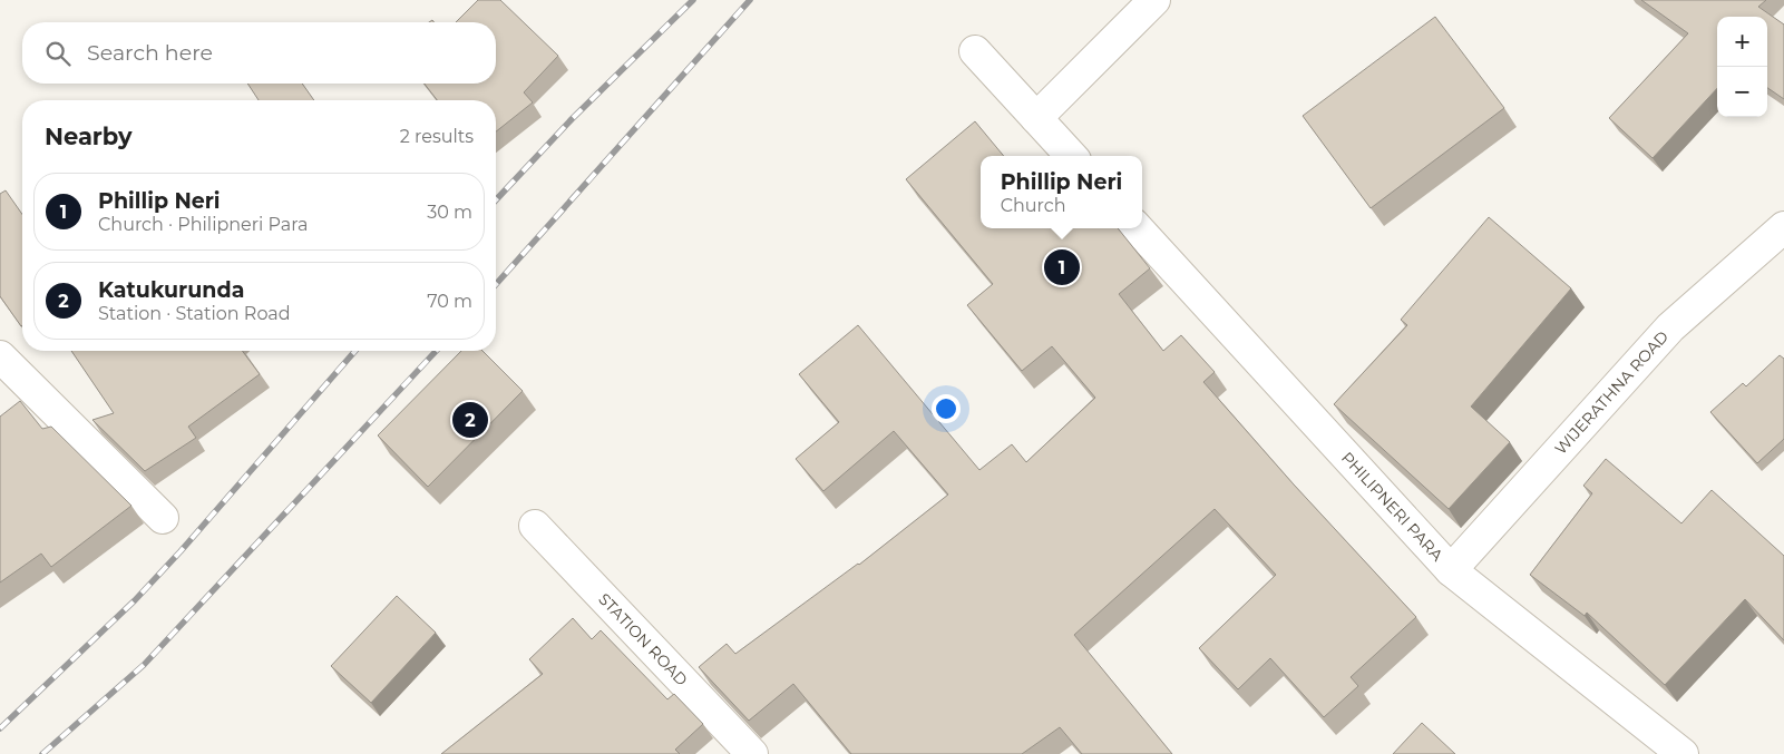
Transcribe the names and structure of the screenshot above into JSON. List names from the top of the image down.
{
  "streets": {
    "street": ["WIJERATHNA ROAD", "PHILIPNERI PARA", "STATION ROAD"]
  },
  "crossings": [
    ["WIJERATHNA ROAD", "PHILIPNERI PARA"]
  ],
  "page": {
    "map_buttons": ["+", "−"],
    "search": "Search here",
    "heading": ["Nearby", "2 results"],
    "popup": ["Phillip Neri", "Church"],
    "list": [
      {
        "mark": "1",
        "name": "Phillip Neri",
        "note": "Church · Philipneri Para",
        "value": "30 m"
      },
      {
        "mark": "2",
        "name": "Katukurunda",
        "note": "Station · Station Road",
        "value": "70 m"
      }
    ],
    "pins": ["1", "2"]
  }
}
